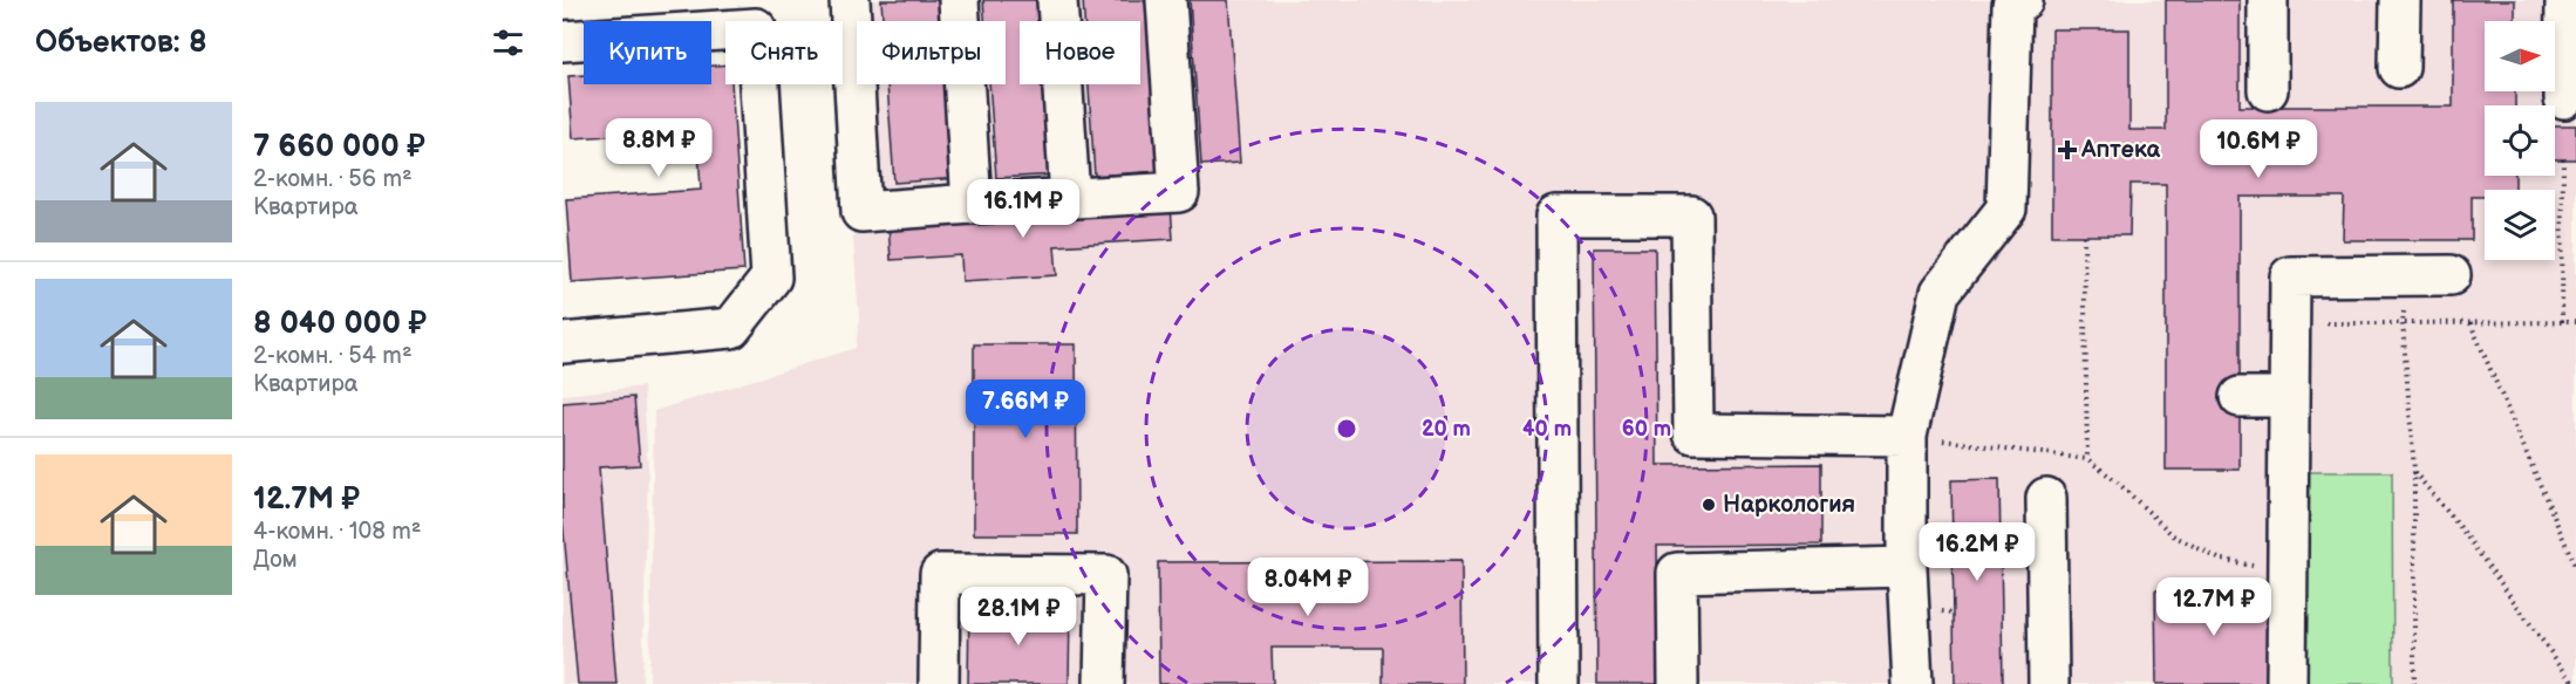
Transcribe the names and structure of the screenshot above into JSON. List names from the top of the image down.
{
  "places": {
    "health": ["Аптека"],
    "other": ["Наркология"]
  },
  "north": "right",
  "page": {
    "heading": "Объектов: 8",
    "chip": [
      "Купить",
      "Снять",
      "Фильтры",
      "Новое"
    ],
    "list": [
      {
        "name": "7 660 000 ₽",
        "note": "2-комн. · 56 m² · Квартира"
      },
      {
        "name": "8 040 000 ₽",
        "note": "2-комн. · 54 m² · Квартира"
      },
      {
        "name": "12.7M ₽",
        "note": "4-комн. · 108 m² · Дом"
      }
    ],
    "price": [
      "8.8M ₽",
      "10.6M ₽",
      "16.1M ₽",
      "7.66M ₽",
      "16.2M ₽",
      "8.04M ₽",
      "12.7M ₽",
      "28.1M ₽"
    ]
  },
  "rings": ["20 m", "40 m", "60 m"]
}
